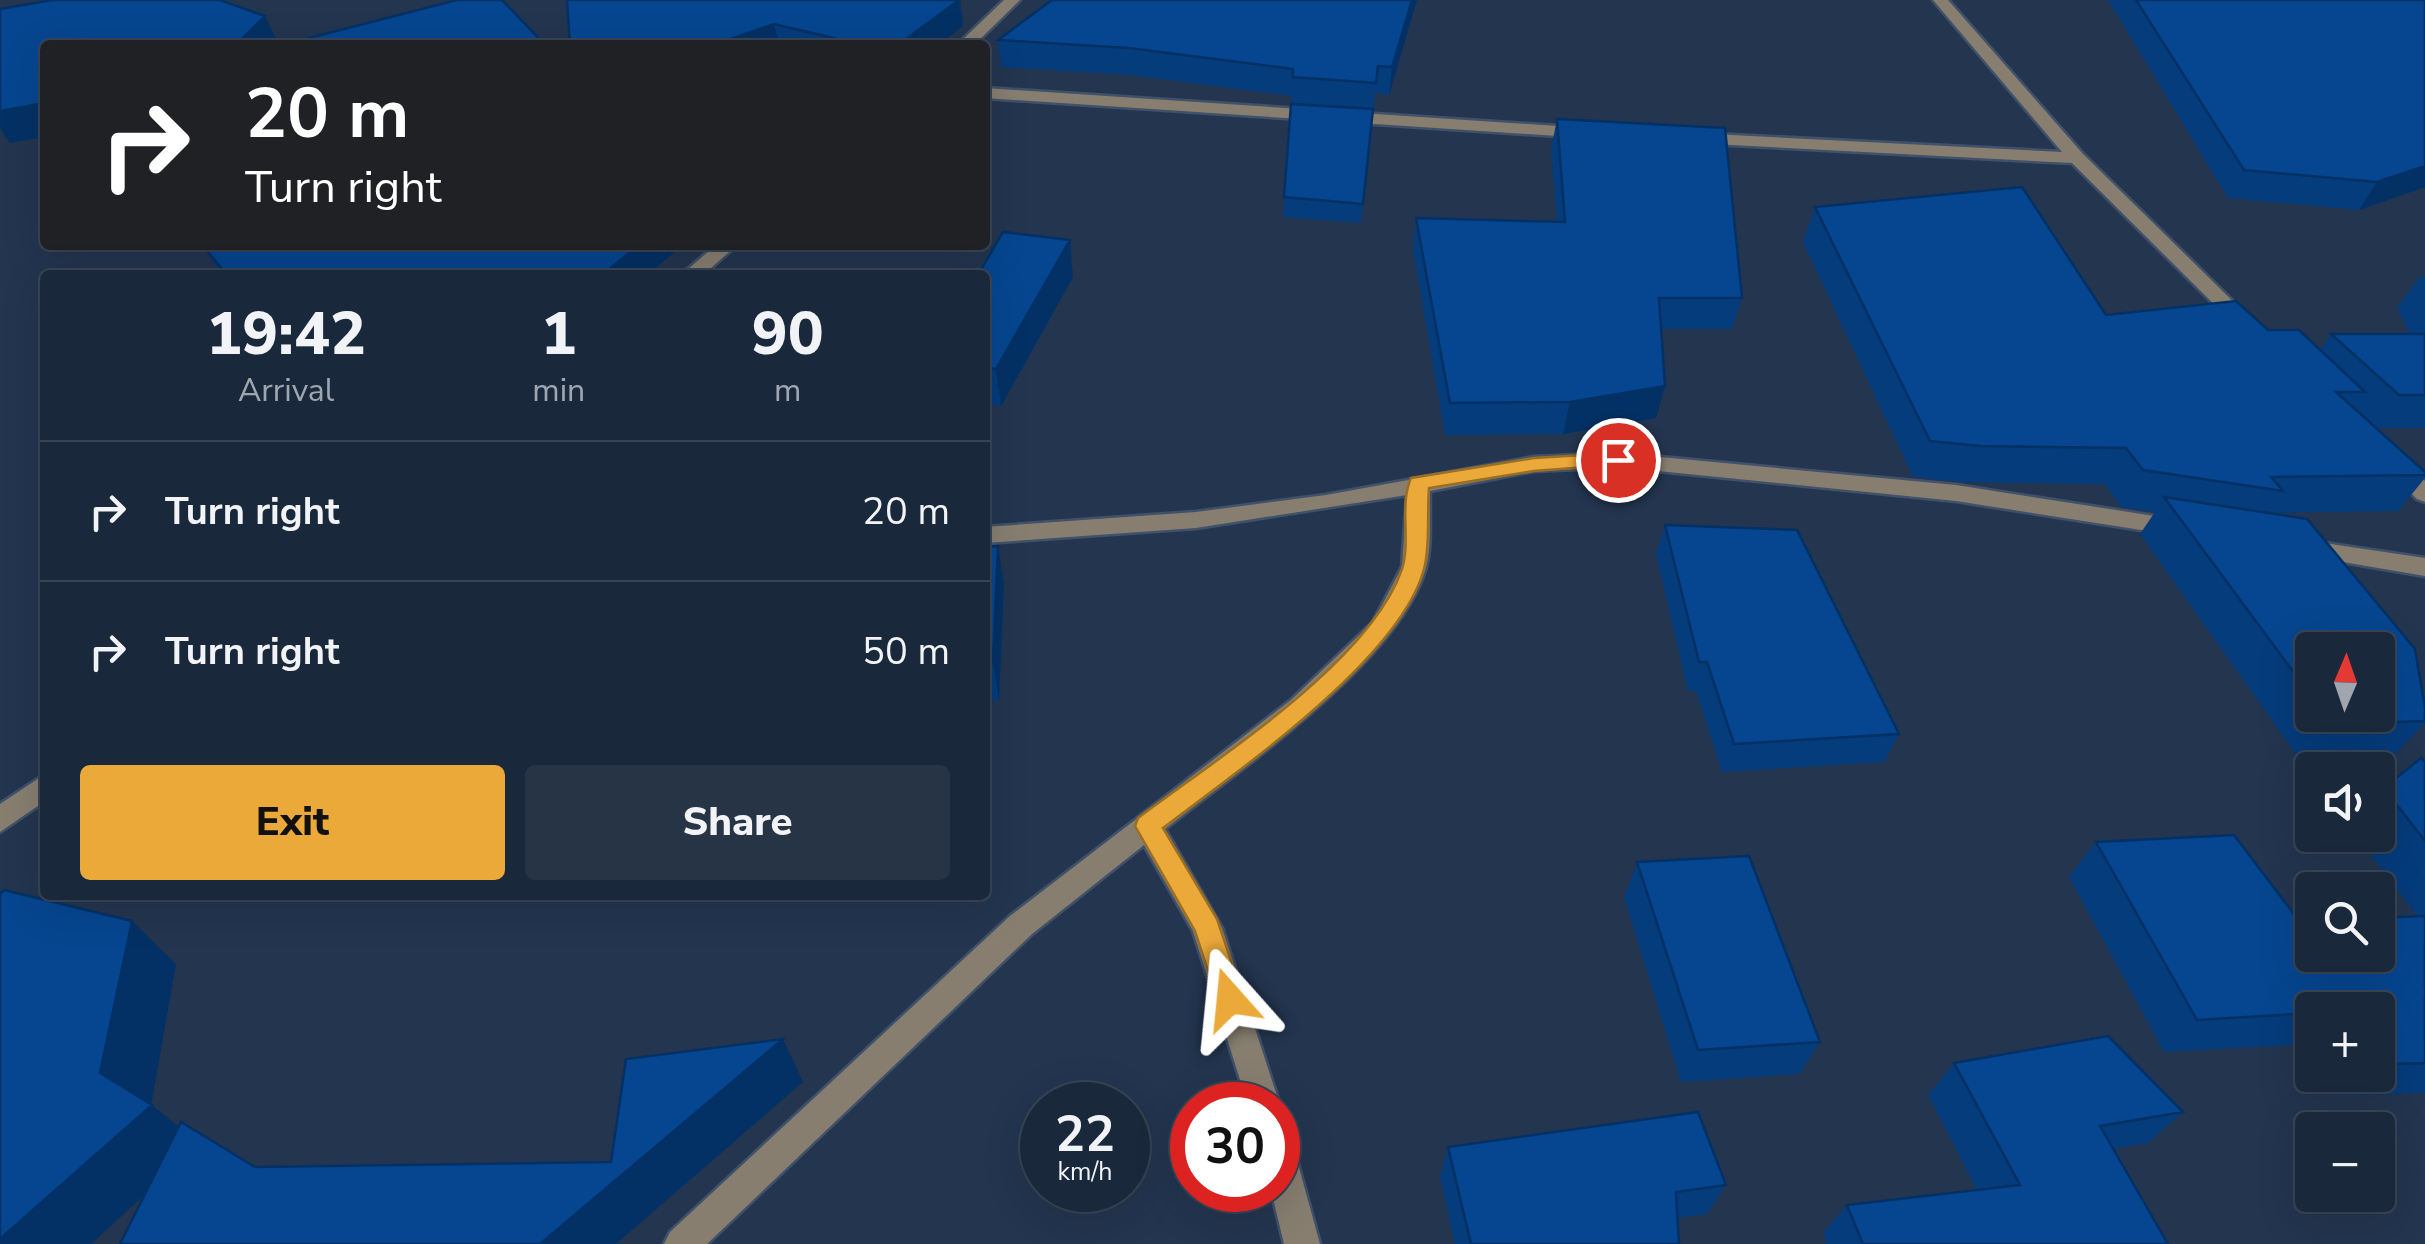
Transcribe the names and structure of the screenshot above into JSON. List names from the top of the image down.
{
  "north": "top",
  "page": {
    "turn": ["20 m", "Turn right"],
    "eta": [
      "19:42",
      "Arrival",
      "1",
      "min",
      "90",
      "m"
    ],
    "list": [
      {
        "name": "Turn right",
        "value": "20 m"
      },
      {
        "name": "Turn right",
        "value": "50 m"
      }
    ],
    "map_buttons": ["+", "−"],
    "buttons": ["Exit", "Share"],
    "speed": "22 km/h",
    "limit": "30"
  }
}
